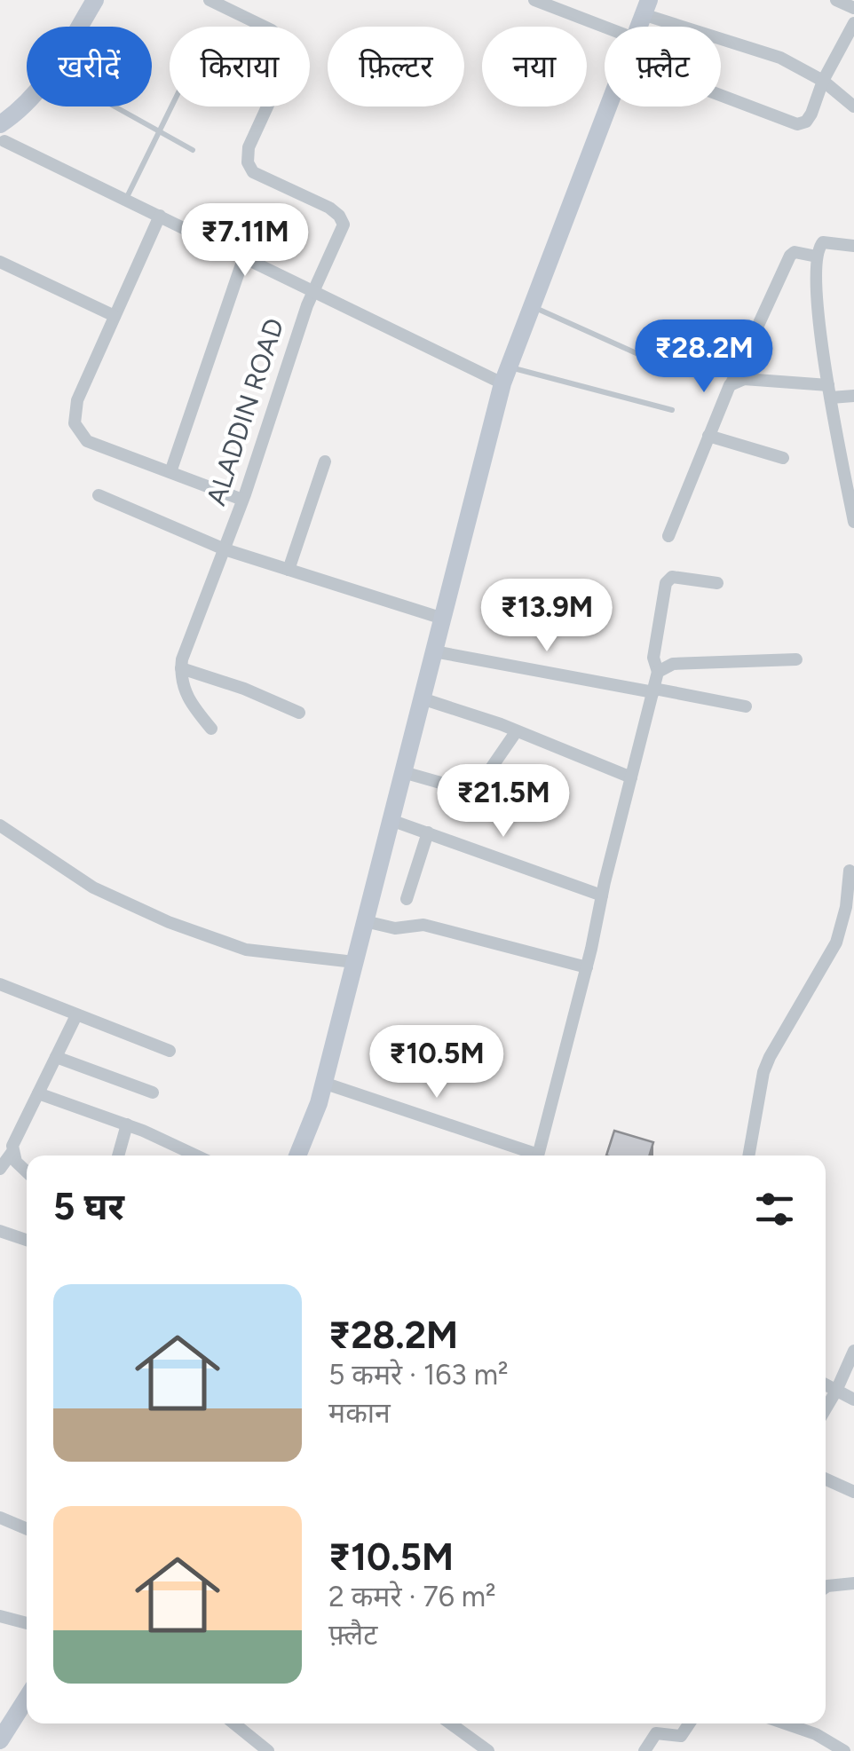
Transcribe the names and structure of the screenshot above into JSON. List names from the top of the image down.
{
  "streets": {
    "street": ["ALADDIN ROAD"]
  },
  "page": {
    "chip": [
      "खरीदें",
      "किराया",
      "फ़िल्टर",
      "नया",
      "फ़्लैट"
    ],
    "price": [
      "₹7.11M",
      "₹28.2M",
      "₹13.9M",
      "₹21.5M",
      "₹10.5M"
    ],
    "heading": "5 घर",
    "list": [
      {
        "name": "₹28.2M",
        "note": "5 कमरे · 163 m² · मकान"
      },
      {
        "name": "₹10.5M",
        "note": "2 कमरे · 76 m² · फ़्लैट"
      }
    ]
  }
}
